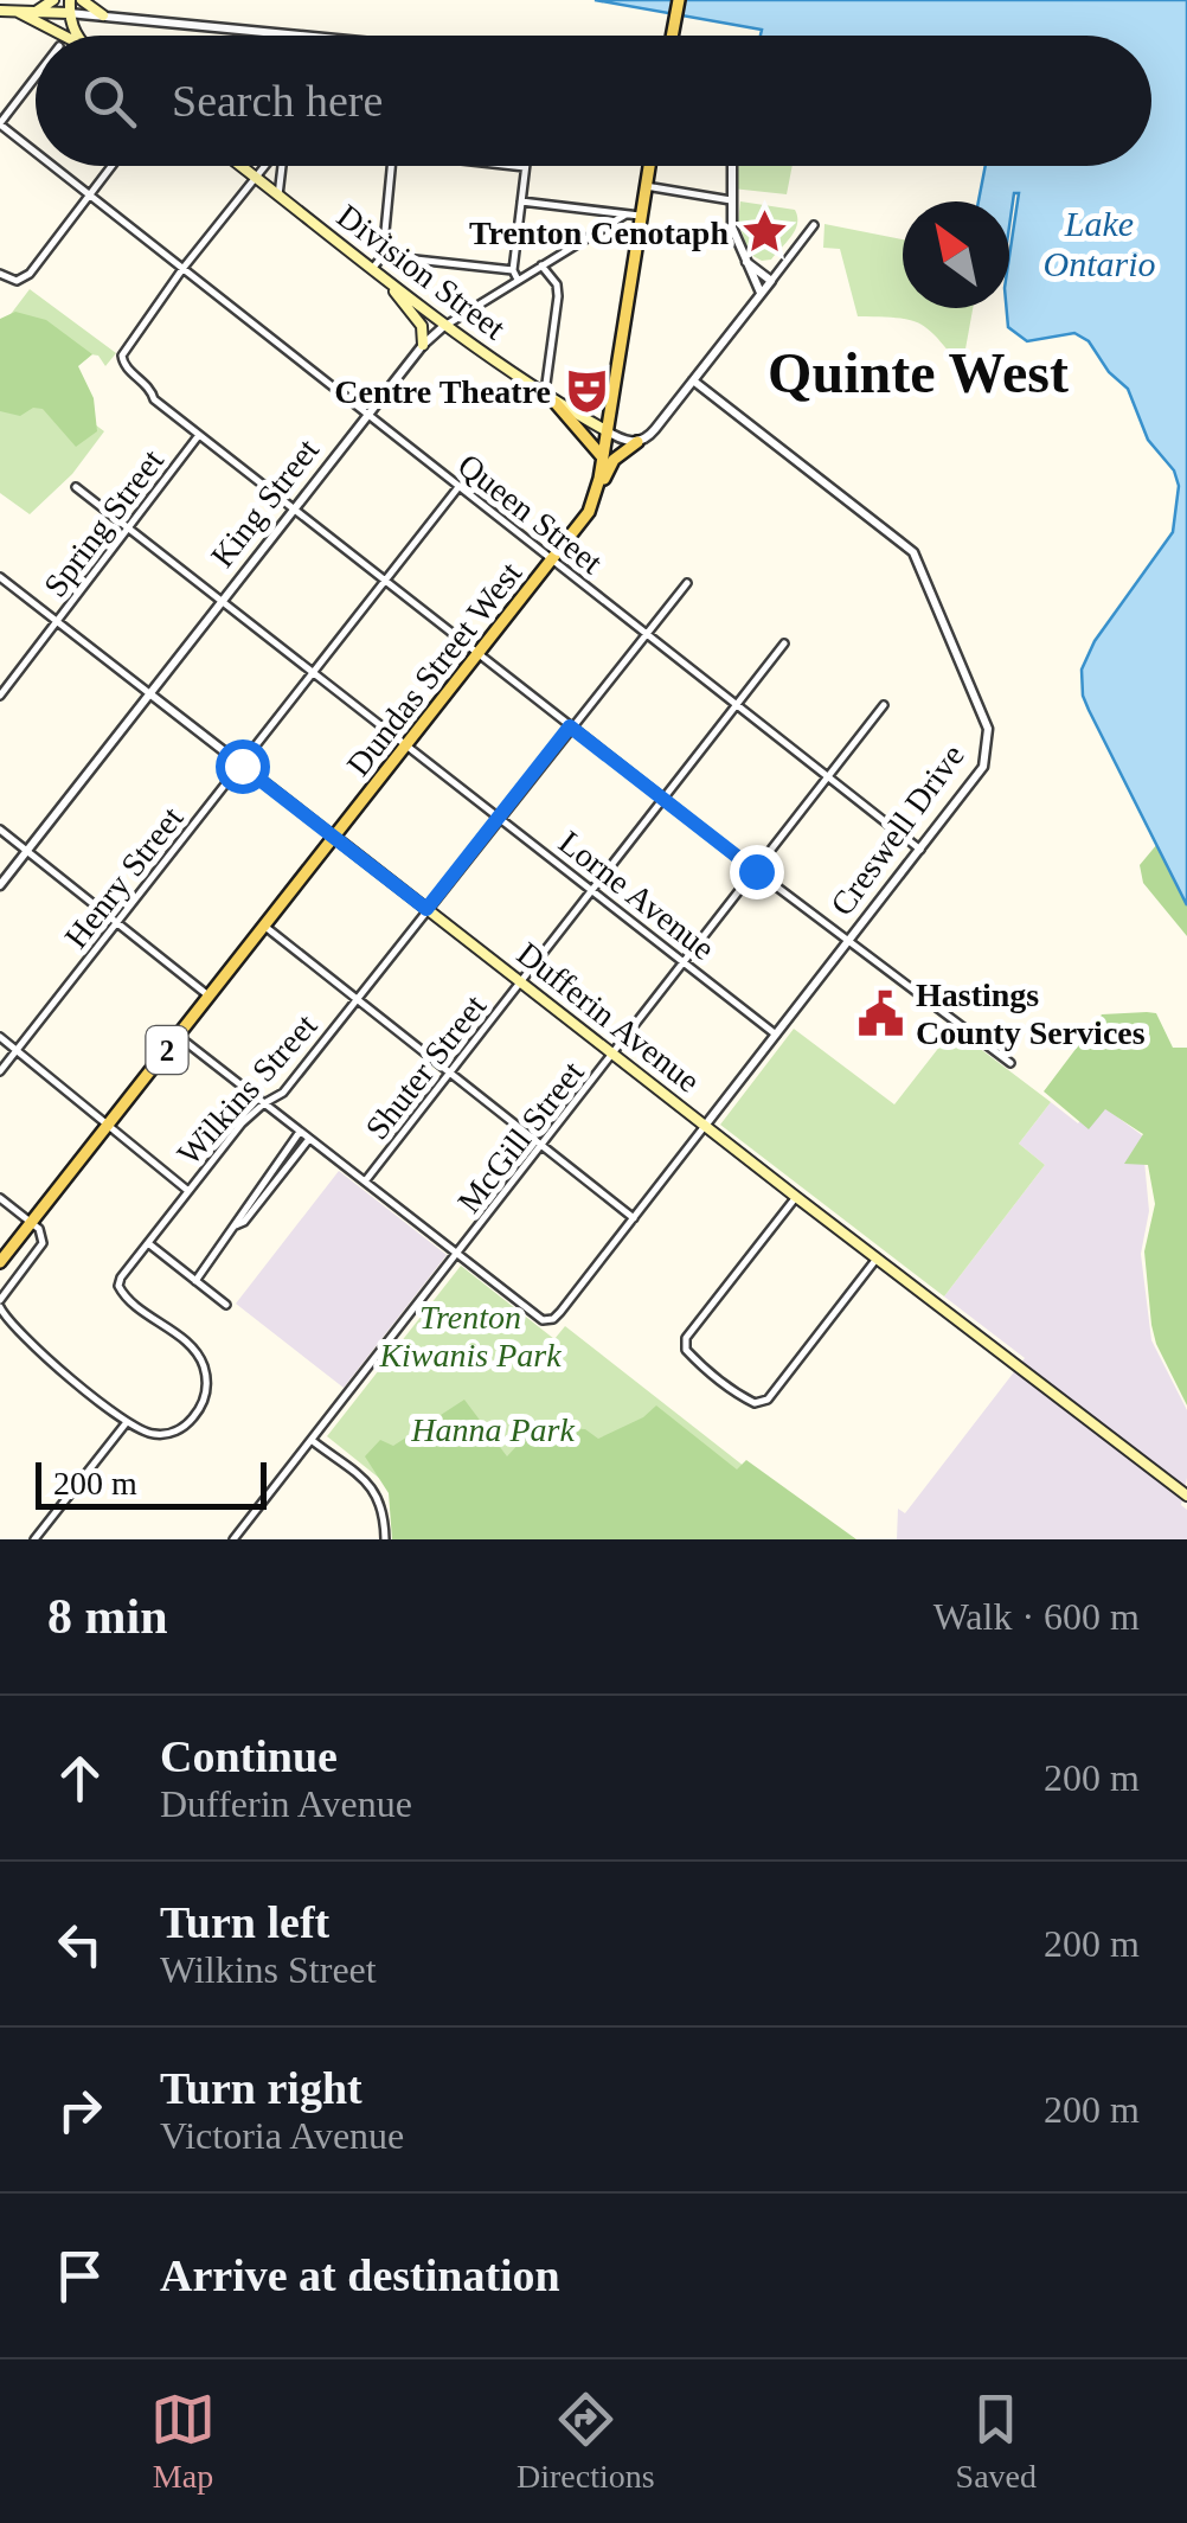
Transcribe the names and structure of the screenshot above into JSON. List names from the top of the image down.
{
  "streets": {
    "main road": [
      "Division Street",
      "Dundas Street West",
      "Dufferin Avenue",
      "2"
    ],
    "street": [
      "King Street",
      "Queen Street",
      "Spring Street",
      "Creswell Drive",
      "Henry Street",
      "Lorne Avenue",
      "Shuter Street",
      "Wilkins Street",
      "McGill Street"
    ]
  },
  "crossings": [
    ["Division Street", "King Street"],
    ["Division Street", "Dundas Street West"],
    ["King Street", "Queen Street"],
    ["King Street", "Lorne Avenue"],
    ["King Street", "Dufferin Avenue"],
    ["Queen Street", "Dundas Street West"],
    ["Queen Street", "Creswell Drive"],
    ["Queen Street", "Henry Street"],
    ["Queen Street", "Shuter Street"],
    ["Queen Street", "Wilkins Street"],
    ["Queen Street", "McGill Street"],
    ["Spring Street", "Lorne Avenue"],
    ["Spring Street", "Dufferin Avenue"],
    ["Dundas Street West", "Lorne Avenue"],
    ["Dundas Street West", "Dufferin Avenue"],
    ["Creswell Drive", "Lorne Avenue"],
    ["Creswell Drive", "Dufferin Avenue"],
    ["Creswell Drive", "McGill Street"],
    ["Henry Street", "Lorne Avenue"],
    ["Henry Street", "Dufferin Avenue"],
    ["Lorne Avenue", "Shuter Street"],
    ["Lorne Avenue", "Wilkins Street"],
    ["Lorne Avenue", "McGill Street"],
    ["Dufferin Avenue", "Shuter Street"],
    ["Dufferin Avenue", "Wilkins Street"],
    ["Dufferin Avenue", "McGill Street"]
  ],
  "districts": ["Quinte West"],
  "water": ["Lake Ontario"],
  "parks": ["Trenton Kiwanis Park", "Hanna Park"],
  "places": {
    "place": ["Trenton Cenotaph"],
    "theatre": ["Centre Theatre"],
    "public building": ["Hastings County Services"]
  },
  "scale_bar": "200 m",
  "north": "top left",
  "page": {
    "search": "Search here",
    "scale": "200 m",
    "heading": ["8 min", "Walk · 600 m"],
    "list": [
      ["Continue", "Dufferin Avenue", "200 m"],
      ["Turn left", "Wilkins Street", "200 m"],
      ["Turn right", "Victoria Avenue", "200 m"],
      "Arrive at destination"
    ],
    "nav": ["Map", "Directions", "Saved"]
  }
}
